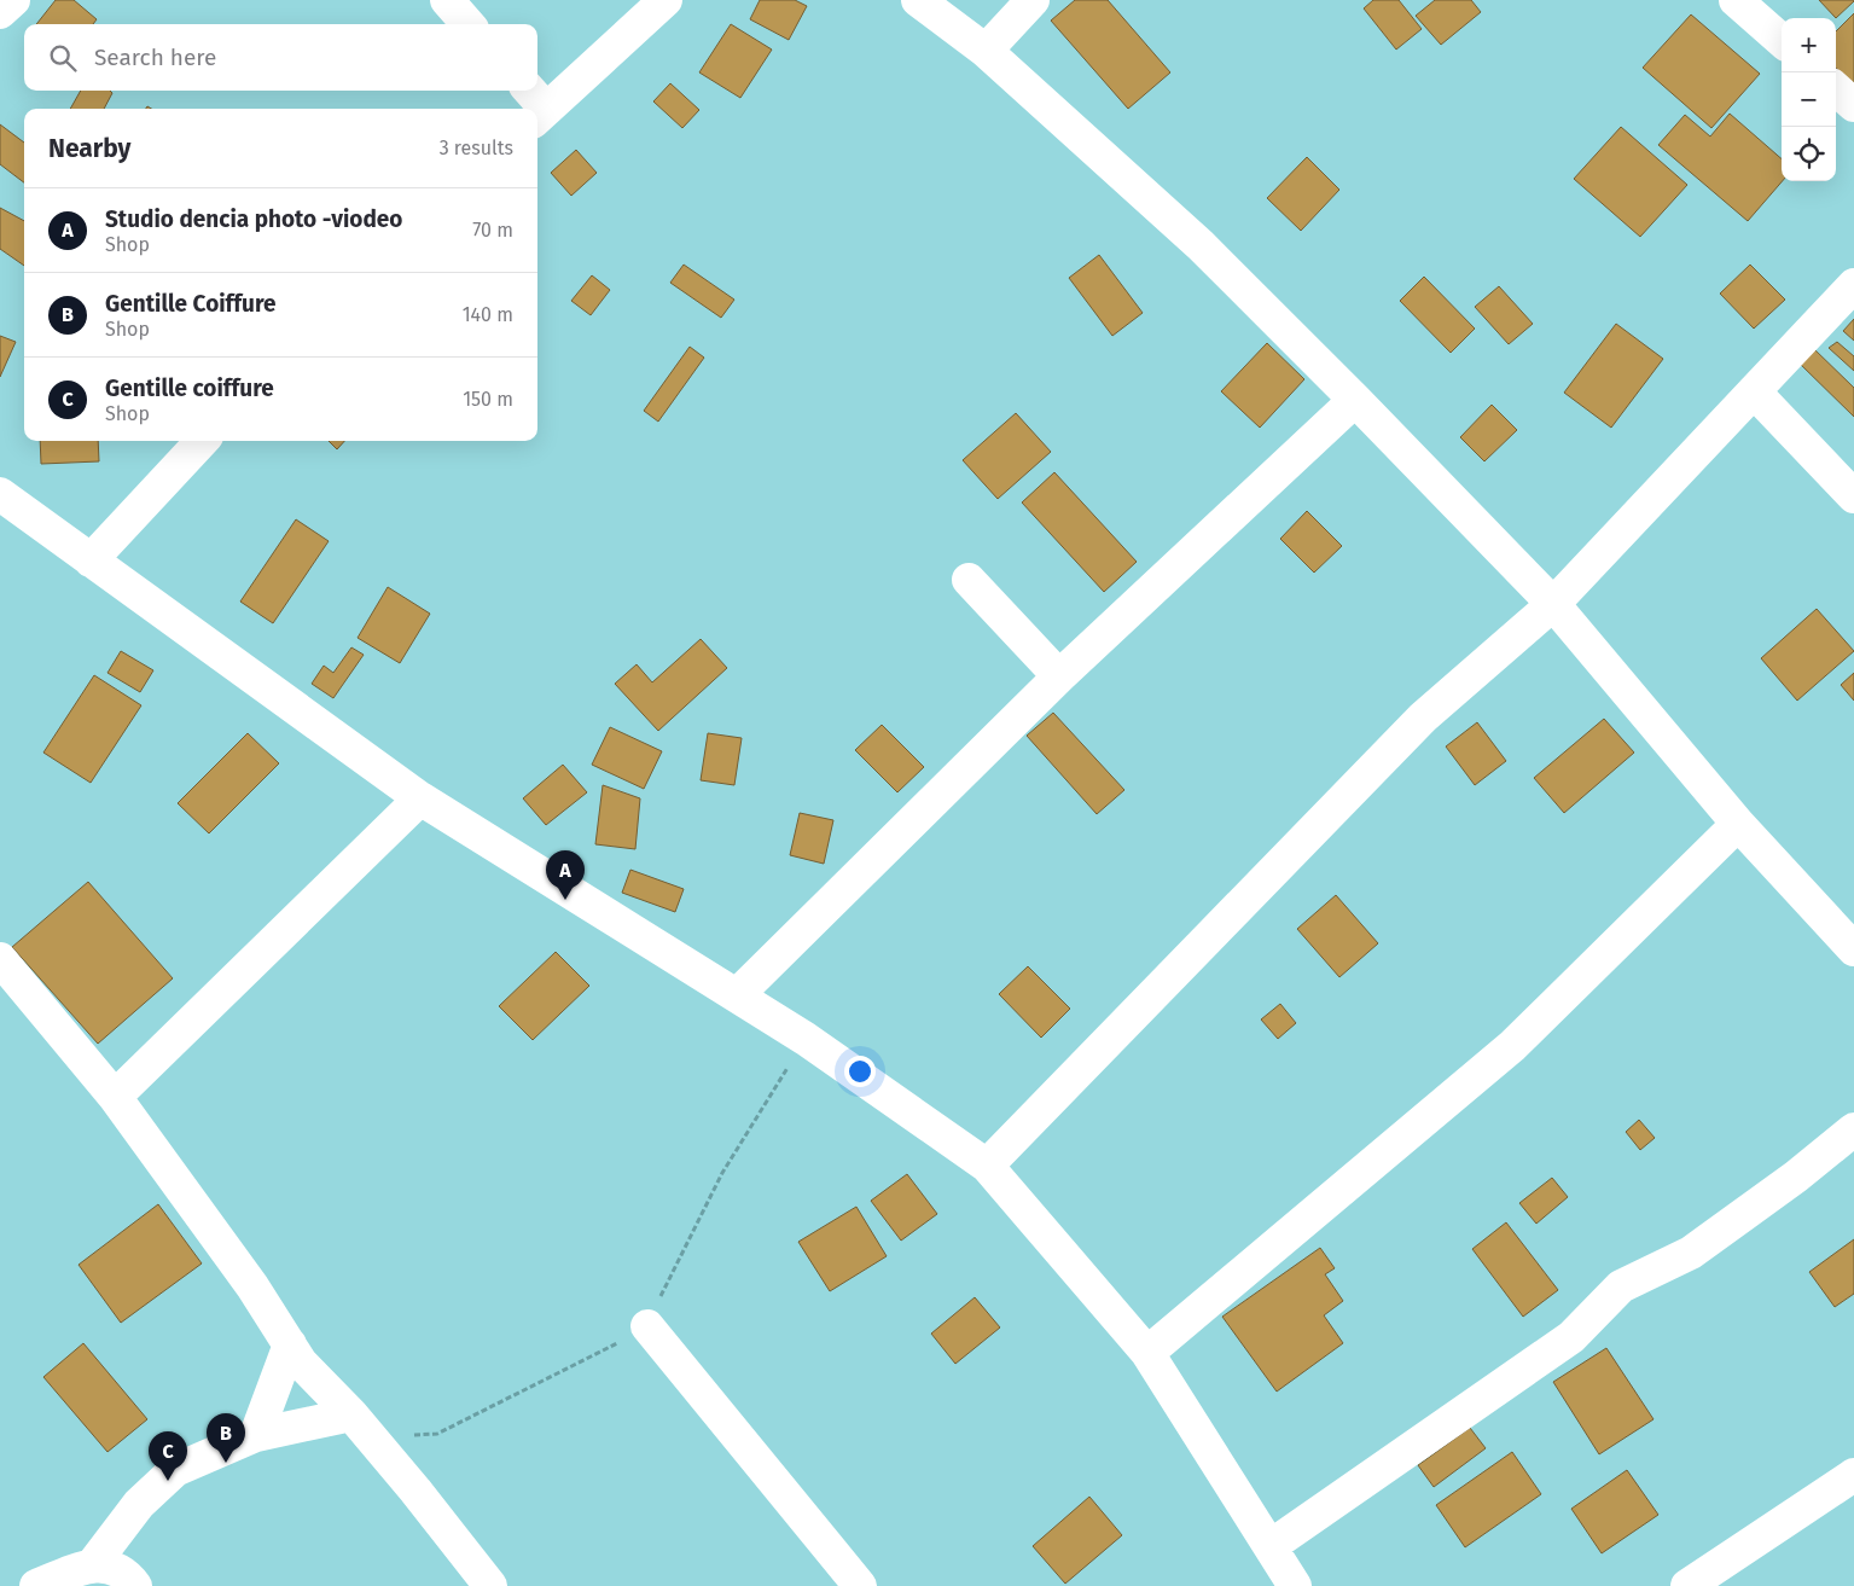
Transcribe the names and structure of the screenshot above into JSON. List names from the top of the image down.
{
  "page": {
    "map_buttons": ["+", "−"],
    "search": "Search here",
    "heading": ["Nearby", "3 results"],
    "list": [
      {
        "mark": "A",
        "name": "Studio dencia photo -viodeo",
        "note": "Shop",
        "value": "70 m"
      },
      {
        "mark": "B",
        "name": "Gentille Coiffure",
        "note": "Shop",
        "value": "140 m"
      },
      {
        "mark": "C",
        "name": "Gentille coiffure",
        "note": "Shop",
        "value": "150 m"
      }
    ],
    "pins": ["A", "B", "C"]
  }
}
